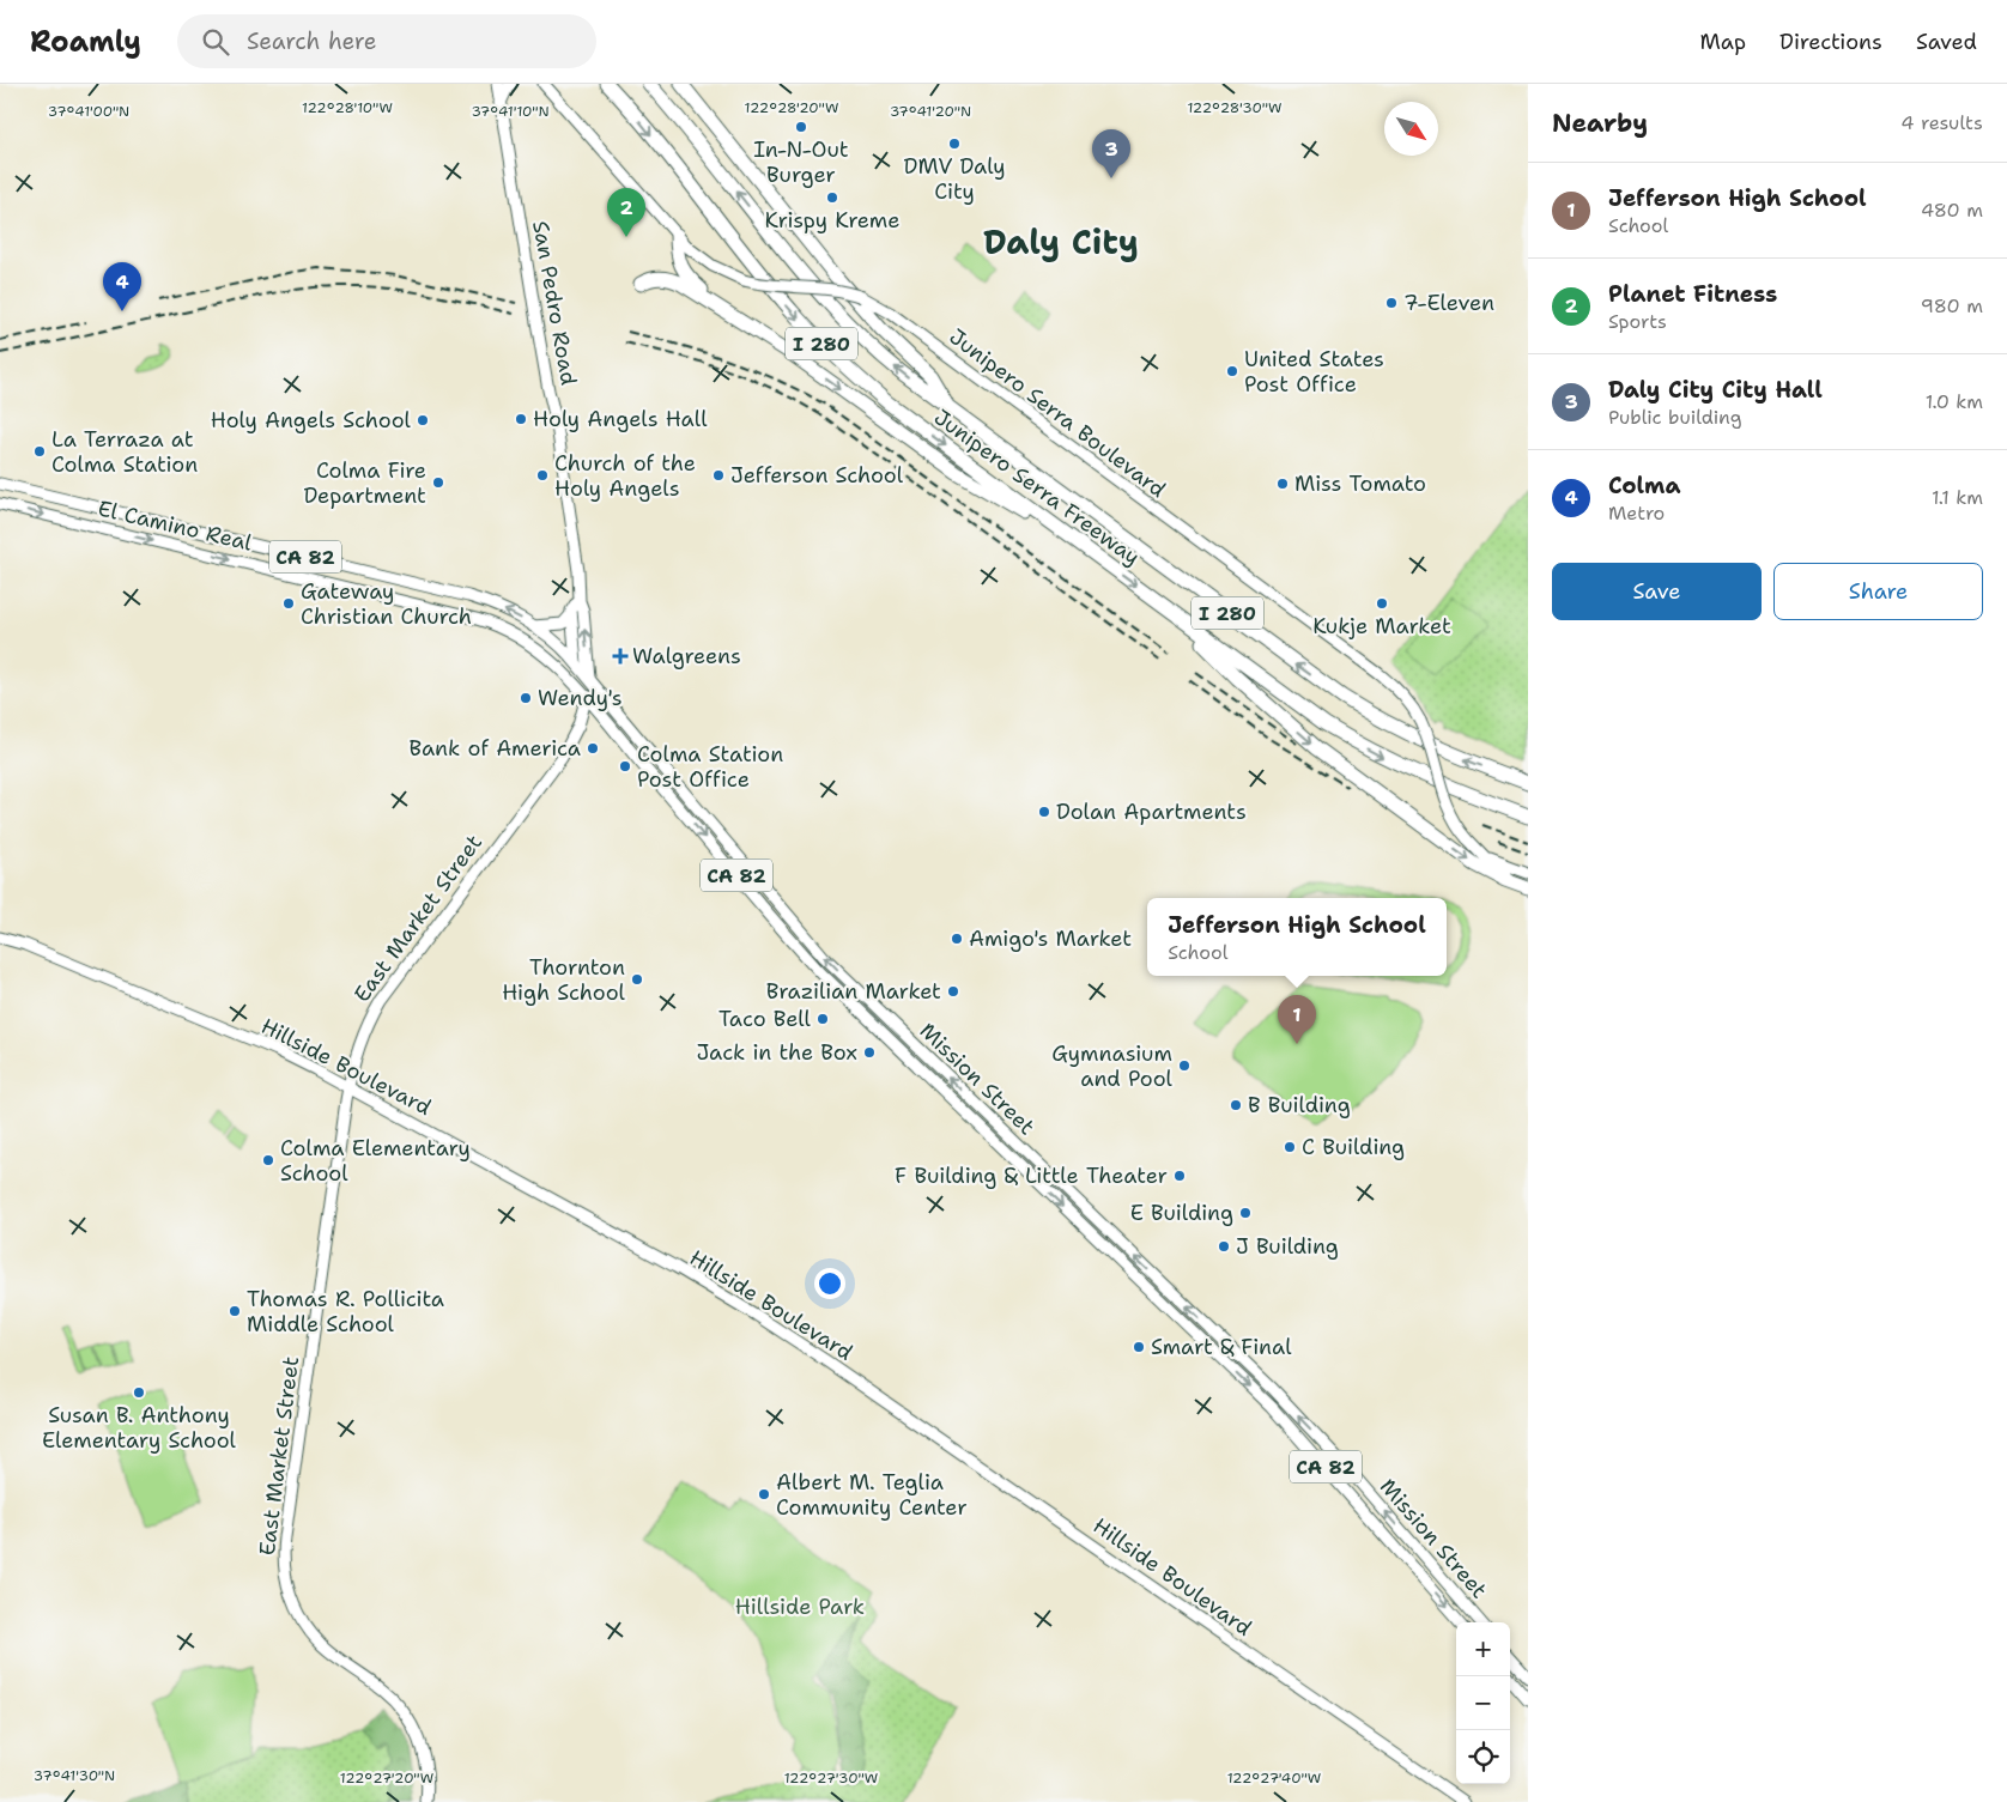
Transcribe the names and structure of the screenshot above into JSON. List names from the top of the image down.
{
  "streets": {
    "highway": ["I 280", "Junipero Serra Freeway"],
    "main road": [
      "San Pedro Road",
      "Junipero Serra Boulevard",
      "El Camino Real",
      "CA 82",
      "East Market Street",
      "Hillside Boulevard",
      "Mission Street"
    ]
  },
  "crossings": [
    ["San Pedro Road", "El Camino Real"],
    ["San Pedro Road", "East Market Street"],
    ["San Pedro Road", "Mission Street"],
    ["El Camino Real", "East Market Street"],
    ["El Camino Real", "Mission Street"],
    ["East Market Street", "Hillside Boulevard"],
    ["East Market Street", "Mission Street"]
  ],
  "districts": ["Daly City"],
  "parks": ["Hillside Park"],
  "places": {
    "other": [
      "In-N-Out Burger",
      "DMV Daly City",
      "Krispy Kreme",
      "7-Eleven",
      "United States Post Office",
      "Holy Angels Hall",
      "Holy Angels School",
      "La Terraza at Colma Station",
      "Church of the Holy Angels",
      "Jefferson School",
      "Colma Fire Department",
      "Miss Tomato",
      "Gateway Christian Church",
      "Kukje Market",
      "Wendy's",
      "Bank of America",
      "Colma Station Post Office",
      "Dolan Apartments",
      "Amigo's Market",
      "Thornton High School",
      "Brazilian Market",
      "Taco Bell",
      "Jack in the Box",
      "Gymnasium and Pool",
      "B Building",
      "C Building",
      "Colma Elementary School",
      "F Building & Little Theater",
      "E Building",
      "J Building",
      "Thomas R. Pollicita Middle School",
      "Smart & Final",
      "Susan B. Anthony Elementary School",
      "Albert M. Teglia Community Center"
    ],
    "health": ["Walgreens"]
  },
  "north": "bottom right",
  "page": {
    "header": "Roamly",
    "search": "Search here",
    "nav": ["Map", "Directions", "Saved"],
    "heading": ["Nearby", "4 results"],
    "pins": [
      "3",
      "2",
      "4",
      "1"
    ],
    "list": [
      {
        "mark": "1",
        "name": "Jefferson High School",
        "note": "School",
        "value": "480 m"
      },
      {
        "mark": "2",
        "name": "Planet Fitness",
        "note": "Sports",
        "value": "980 m"
      },
      {
        "mark": "3",
        "name": "Daly City City Hall",
        "note": "Public building",
        "value": "1.0 km"
      },
      {
        "mark": "4",
        "name": "Colma",
        "note": "Metro",
        "value": "1.1 km"
      }
    ],
    "buttons": ["Save", "Share"],
    "popup": ["Jefferson High School", "School"],
    "map_buttons": ["+", "−"]
  },
  "coordinates": [
    "122°28'20\"W",
    "122°28'10\"W",
    "122°28'30\"W",
    "37°41'00\"N",
    "37°41'10\"N",
    "37°41'20\"N",
    "37°41'30\"N",
    "122°27'20\"W",
    "122°27'30\"W",
    "122°27'40\"W"
  ]
}
